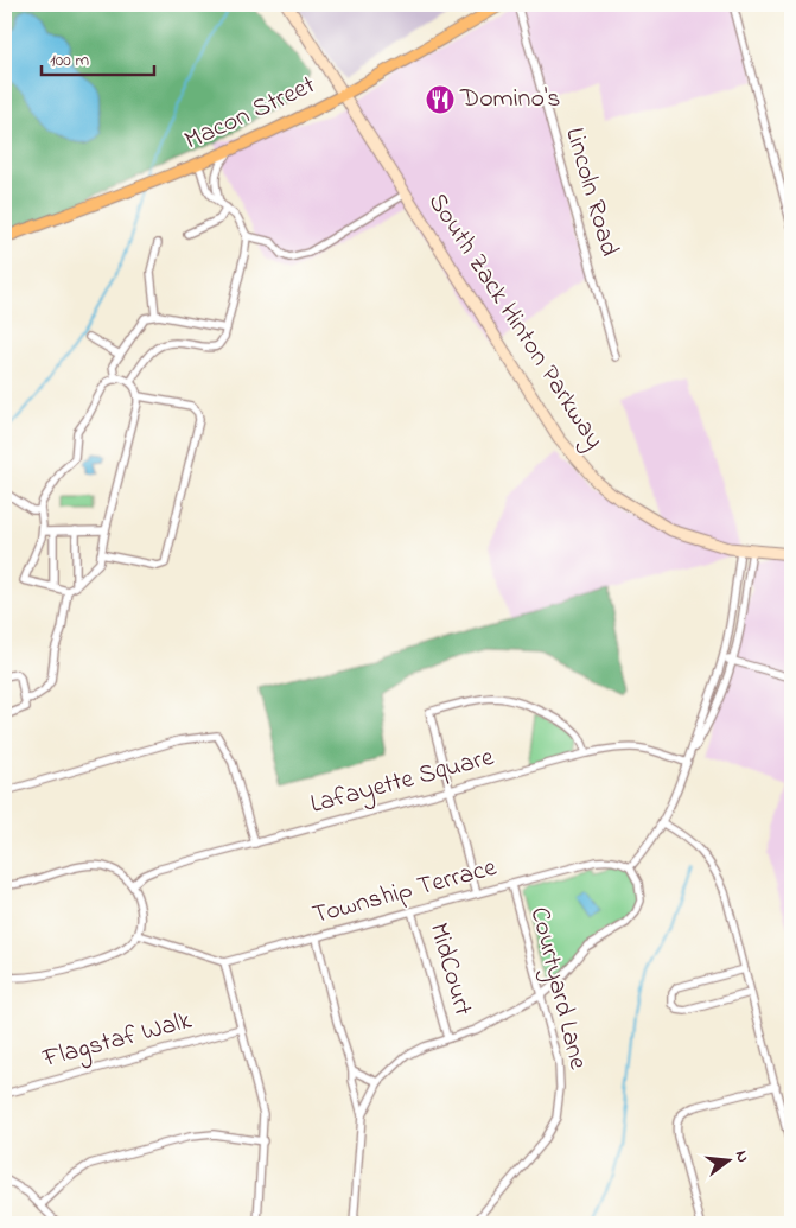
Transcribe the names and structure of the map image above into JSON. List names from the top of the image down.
{
  "streets": {
    "main road": ["Macon Street", "South Zack Hinton Parkway"],
    "street": [
      "Lincoln Road",
      "Lafayette Square",
      "Township Terrace",
      "MidCourt",
      "Courtyard Lane",
      "Flagstaf Walk"
    ]
  },
  "crossings": [
    ["Macon Street", "South Zack Hinton Parkway"],
    ["Township Terrace", "MidCourt"],
    ["Township Terrace", "Courtyard Lane"]
  ],
  "places": {
    "restaurant": ["Domino's"]
  },
  "scale_bar": "100 m",
  "north": "right"
}
